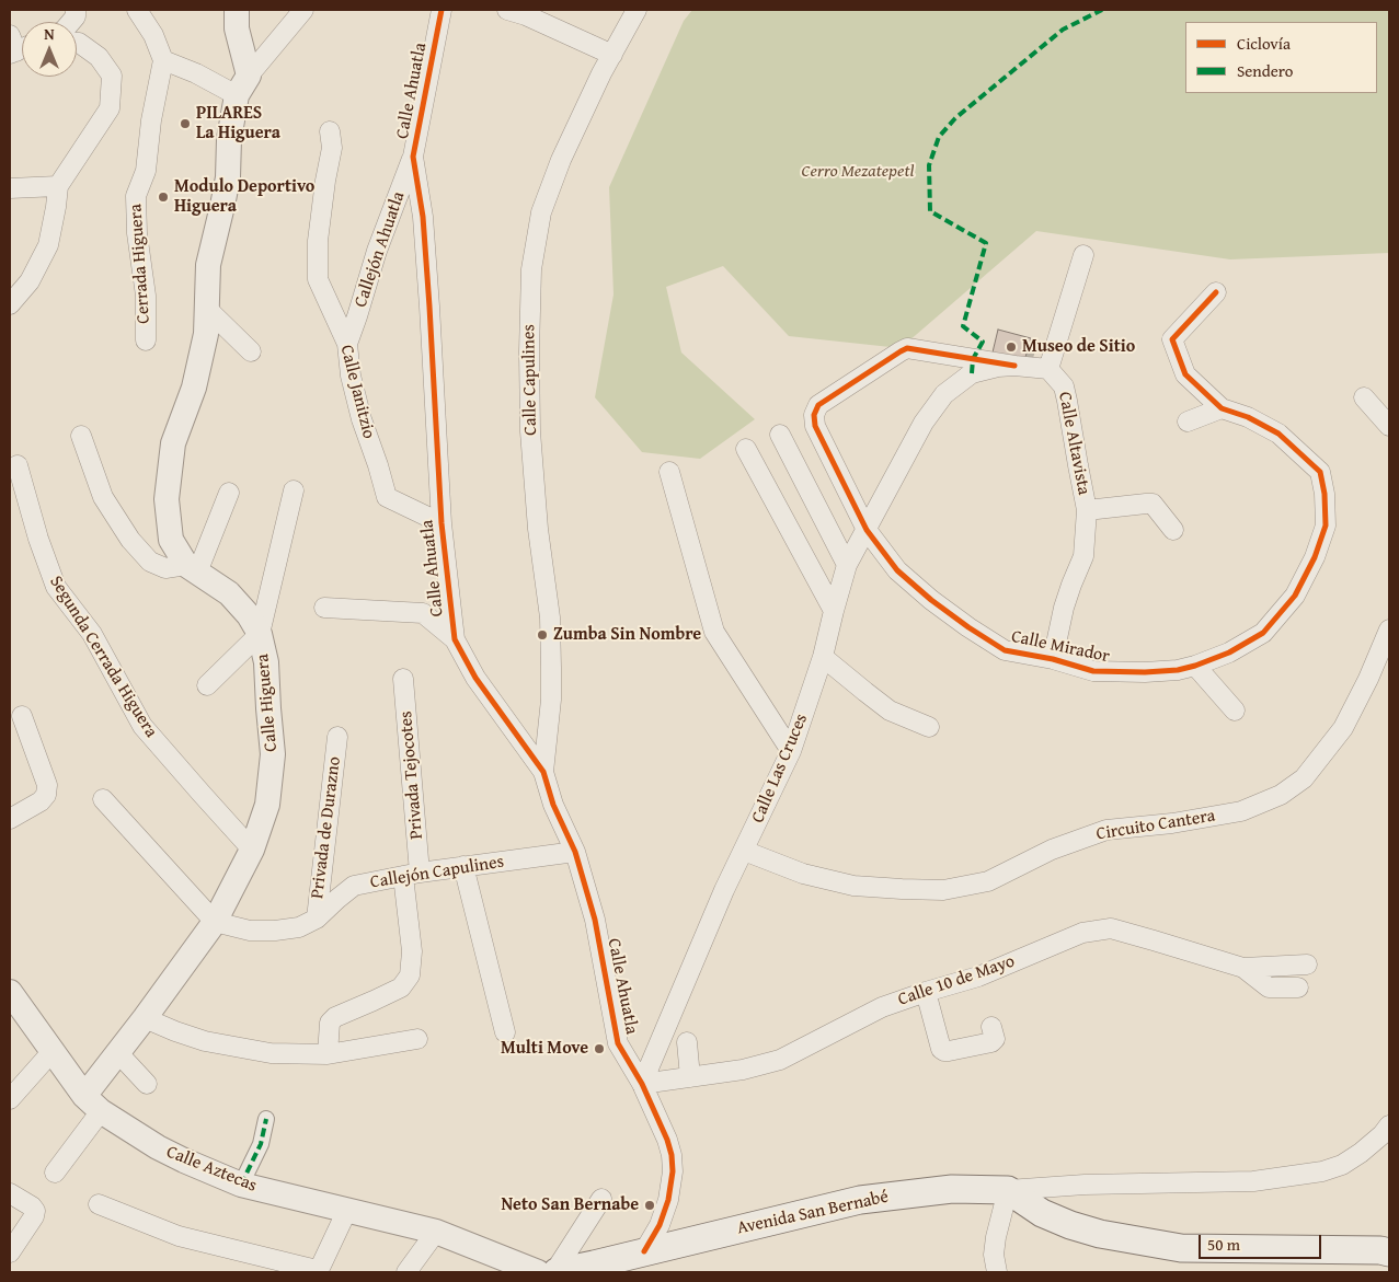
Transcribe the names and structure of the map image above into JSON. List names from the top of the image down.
{
  "streets": {
    "main road": ["Avenida San Bernabé"],
    "street": [
      "Calle Ahuatla",
      "Callejón Ahuatla",
      "Cerrada Higuera",
      "Calle Capulines",
      "Calle Janitzio",
      "Calle Altavista",
      "Calle Mirador",
      "Segunda Cerrada Higuera",
      "Calle Higuera",
      "Calle Las Cruces",
      "Privada Tejocotes",
      "Circuito Cantera",
      "Privada de Durazno",
      "Callejón Capulines",
      "Calle 10 de Mayo",
      "Calle Aztecas"
    ]
  },
  "crossings": [
    ["Calle Ahuatla", "Callejón Ahuatla"],
    ["Calle Ahuatla", "Calle Capulines"],
    ["Calle Ahuatla", "Calle Janitzio"],
    ["Calle Ahuatla", "Calle Las Cruces"],
    ["Calle Ahuatla", "Callejón Capulines"],
    ["Calle Ahuatla", "Calle 10 de Mayo"],
    ["Callejón Ahuatla", "Calle Janitzio"],
    ["Calle Altavista", "Calle Mirador"],
    ["Calle Altavista", "Calle Las Cruces"],
    ["Calle Mirador", "Calle Las Cruces"],
    ["Segunda Cerrada Higuera", "Calle Higuera"],
    ["Calle Higuera", "Callejón Capulines"],
    ["Calle Higuera", "Calle Aztecas"],
    ["Calle Las Cruces", "Circuito Cantera"],
    ["Calle Las Cruces", "Calle 10 de Mayo"],
    ["Privada Tejocotes", "Callejón Capulines"],
    ["Privada de Durazno", "Callejón Capulines"]
  ],
  "parks": ["Cerro Mezatepetl"],
  "places": [
    "PILARES La Higuera",
    "Modulo Deportivo Higuera",
    "Museo de Sitio",
    "Zumba Sin Nombre",
    "Multi Move",
    "Neto San Bernabe"
  ],
  "legend": ["Ciclovía", "Sendero"],
  "scale_bar": "50 m",
  "north": "top"
}
